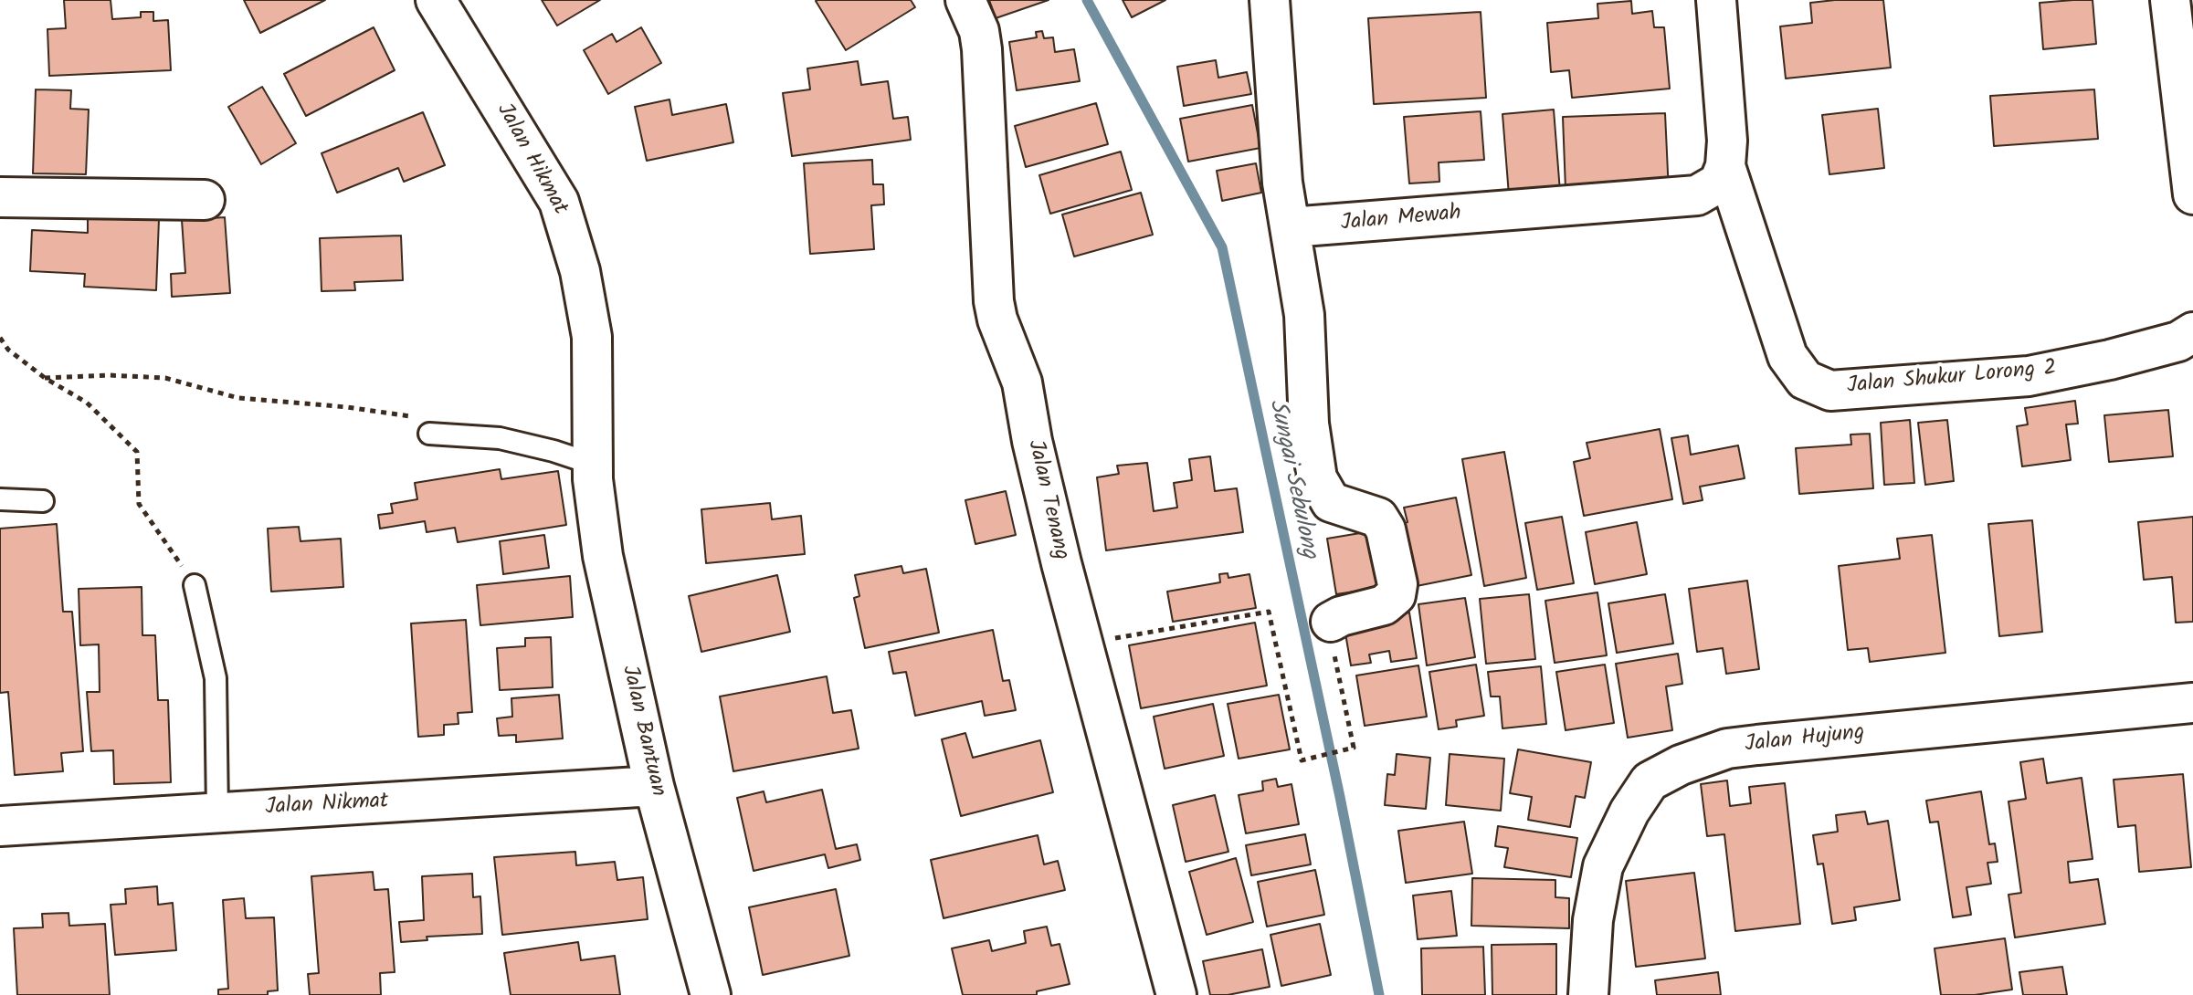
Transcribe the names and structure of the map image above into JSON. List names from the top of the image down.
{
  "streets": {
    "street": [
      "Jalan Hikmat",
      "Jalan Mewah",
      "Jalan Shukur Lorong 2",
      "Jalan Tenang",
      "Jalan Bantuan",
      "Jalan Hujung",
      "Jalan Nikmat"
    ]
  },
  "crossings": [
    ["Jalan Hikmat", "Jalan Bantuan"],
    ["Jalan Mewah", "Jalan Shukur Lorong 2"],
    ["Jalan Bantuan", "Jalan Nikmat"]
  ],
  "water": ["Sungai Sebulong"]
}
